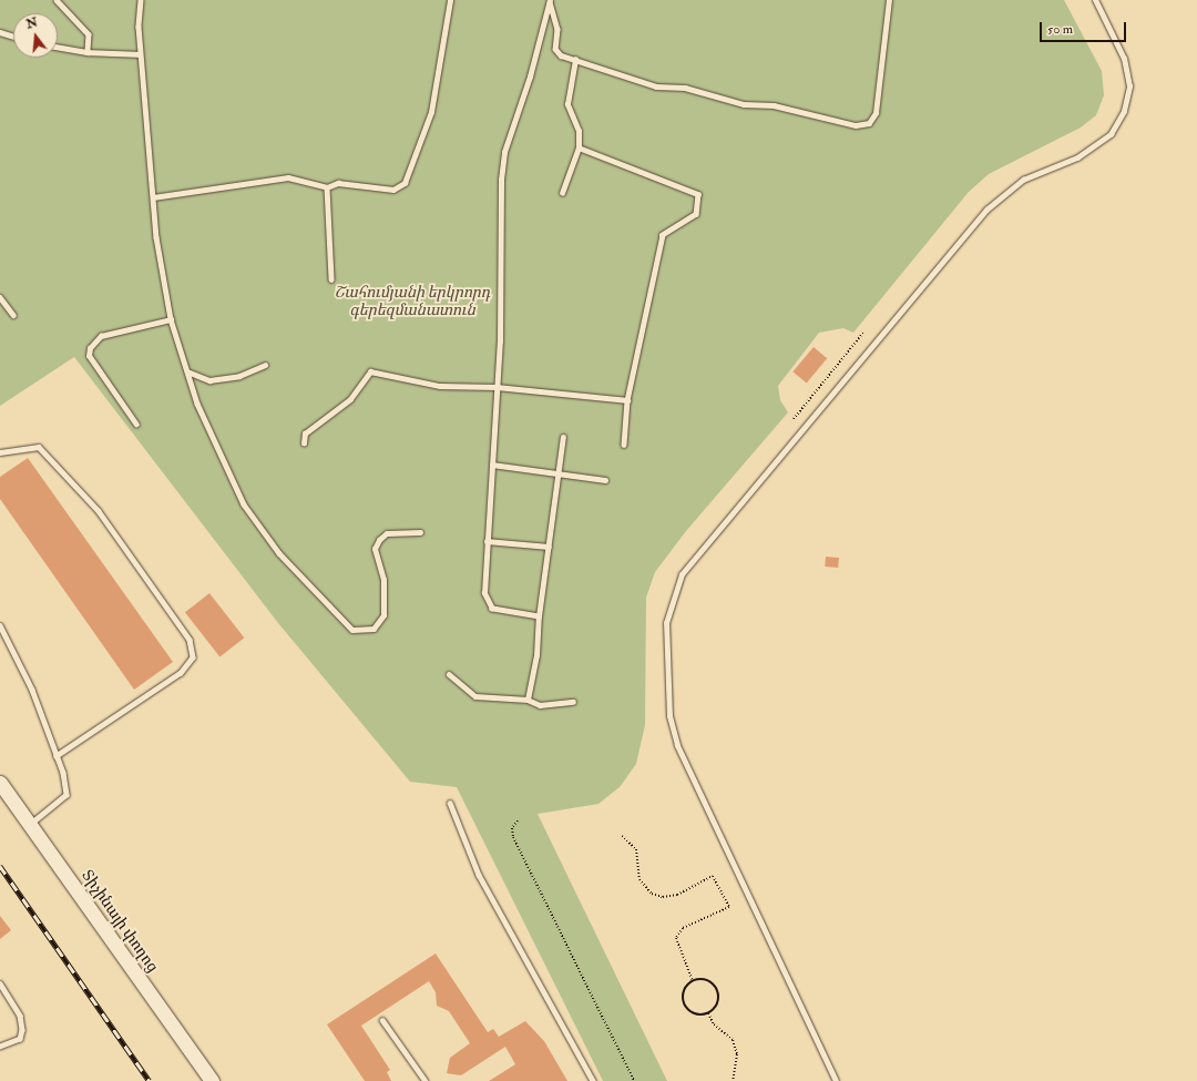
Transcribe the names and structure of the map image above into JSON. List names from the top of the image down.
{
  "streets": {
    "street": ["Տիչինայի փողոց"]
  },
  "parks": ["Շահումյանի երկրորդ գերեզմանատուն"],
  "scale_bar": "50 m",
  "north": "top"
}
